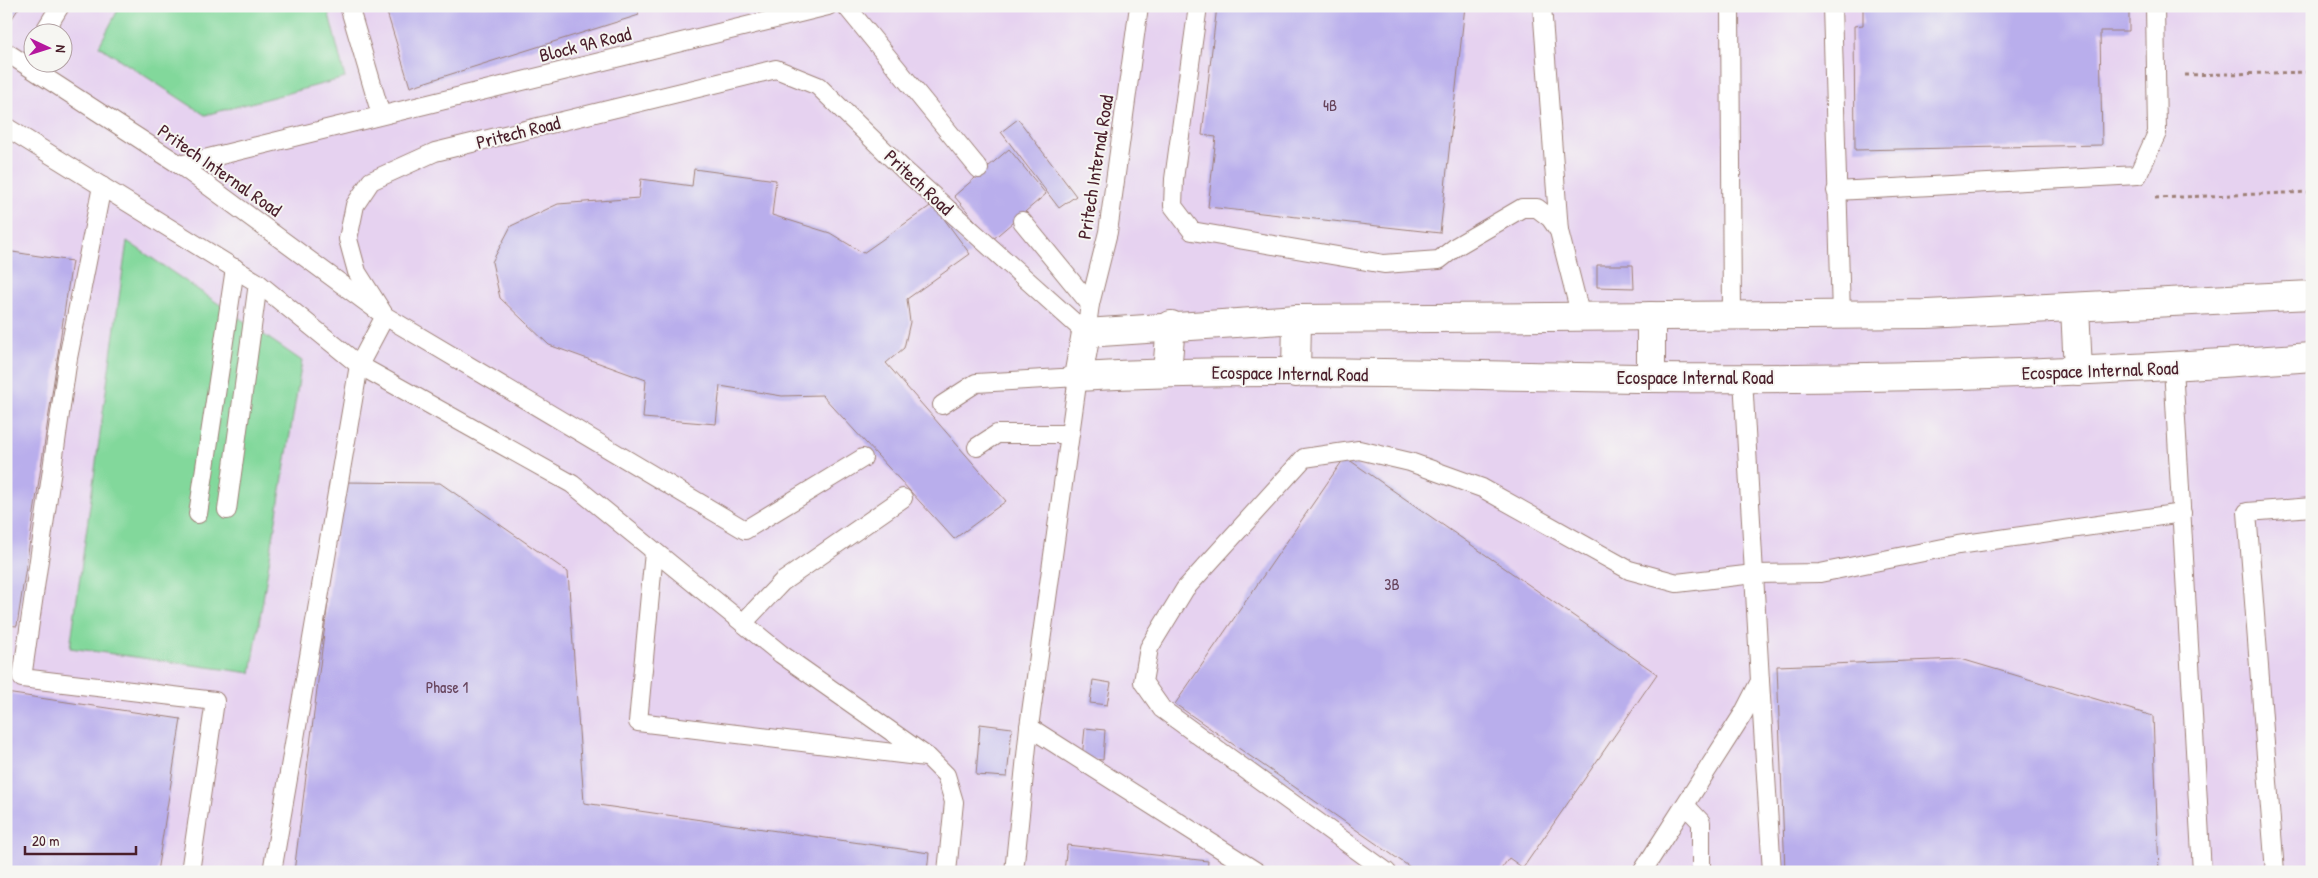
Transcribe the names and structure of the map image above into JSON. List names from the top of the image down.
{
  "streets": {
    "street": ["Ecospace Internal Road"],
    "lane": ["Block 9A Road", "Pritech Road", "Pritech Internal Road"]
  },
  "crossings": [
    ["Block 9A Road", "Pritech Internal Road"],
    ["Pritech Road", "Pritech Internal Road"]
  ],
  "house_numbers": ["4B", "3B", "Phase 1"],
  "scale_bar": "20 m",
  "north": "right"
}
